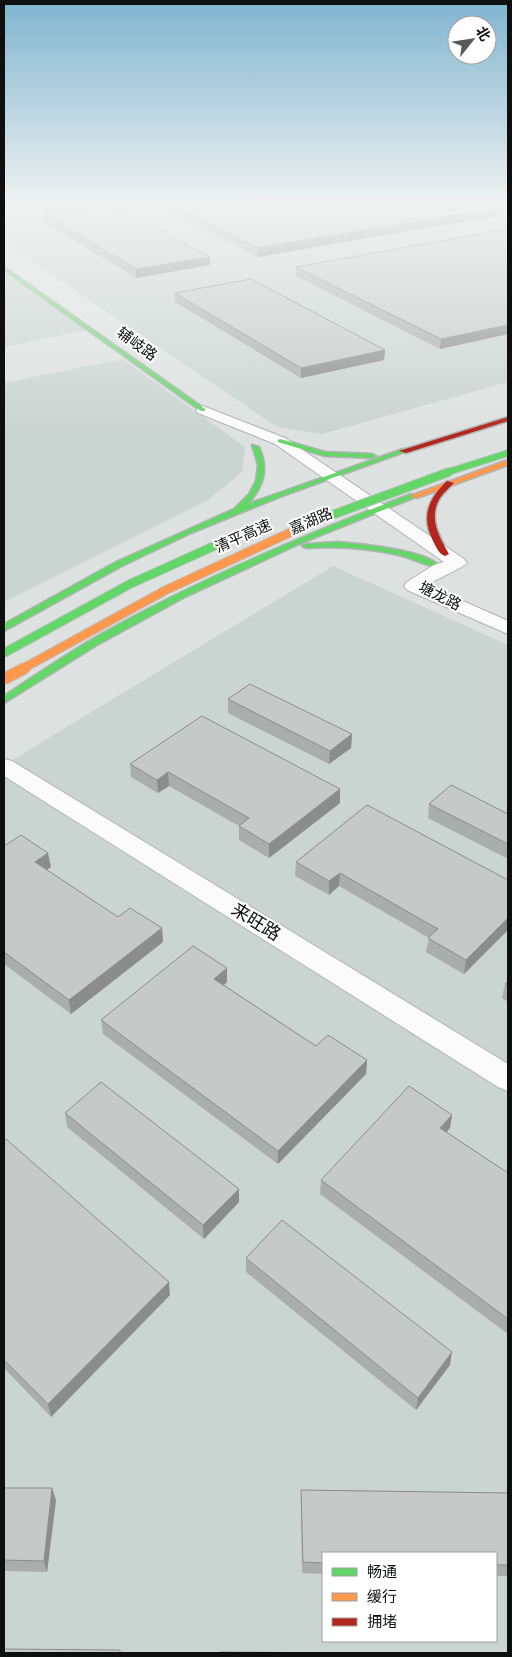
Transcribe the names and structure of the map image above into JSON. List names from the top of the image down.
{
  "streets": {
    "main road": ["辅岐路", "嘉湖路", "清平高速"],
    "street": ["塘龙路", "来旺路"]
  },
  "legend": ["畅通", "缓行", "拥堵"],
  "north": "top right"
}
